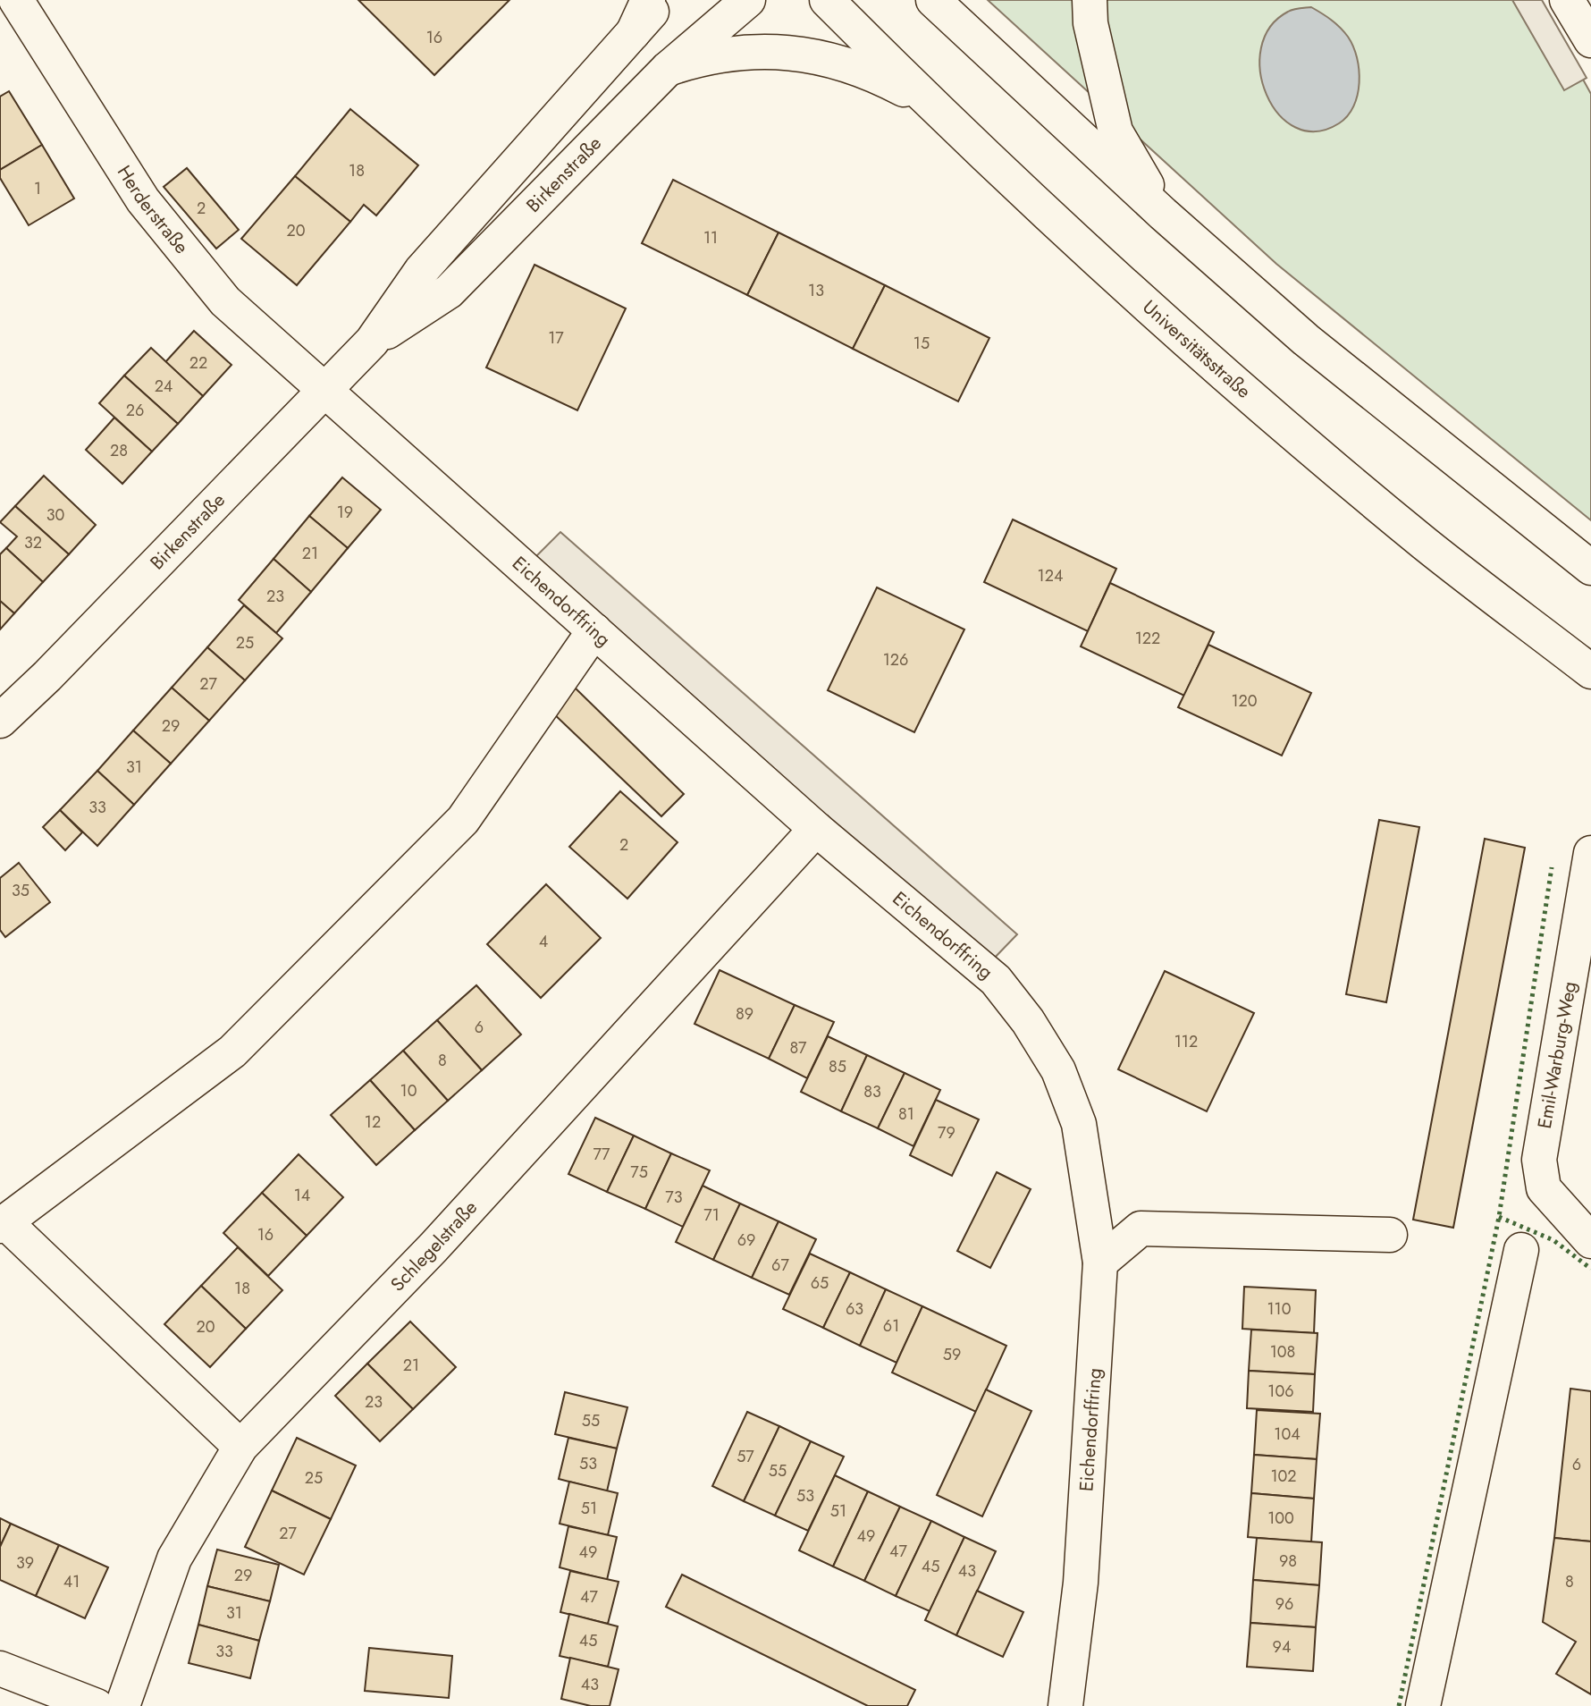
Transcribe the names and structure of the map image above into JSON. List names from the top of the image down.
{
  "streets": {
    "street": [
      "Birkenstraße",
      "Herderstraße",
      "Universitätsstraße",
      "Eichendorffring",
      "Emil-Warburg-Weg",
      "Schlegelstraße"
    ]
  },
  "crossings": [
    ["Birkenstraße", "Herderstraße"],
    ["Birkenstraße", "Eichendorffring"],
    ["Herderstraße", "Eichendorffring"],
    ["Eichendorffring", "Schlegelstraße"]
  ],
  "house_numbers": [
    "16",
    "18",
    "1",
    "2",
    "20",
    "11",
    "13",
    "17",
    "15",
    "22",
    "24",
    "26",
    "28",
    "19",
    "30",
    "32",
    "21",
    "124",
    "23",
    "122",
    "25",
    "126",
    "27",
    "120",
    "29",
    "31",
    "33",
    "2",
    "35",
    "4",
    "89",
    "6",
    "112",
    "87",
    "8",
    "85",
    "10",
    "83",
    "81",
    "12",
    "79",
    "77",
    "75",
    "14",
    "73",
    "71",
    "16",
    "69",
    "67",
    "65",
    "18",
    "63",
    "110",
    "61",
    "20",
    "108",
    "59",
    "21",
    "106",
    "23",
    "55",
    "104",
    "57",
    "53",
    "6",
    "55",
    "102",
    "25",
    "53",
    "51",
    "51",
    "100",
    "27",
    "49",
    "47",
    "49",
    "98",
    "39",
    "45",
    "43",
    "29",
    "41",
    "8",
    "47",
    "96",
    "31",
    "45",
    "94",
    "33",
    "43"
  ]
}
